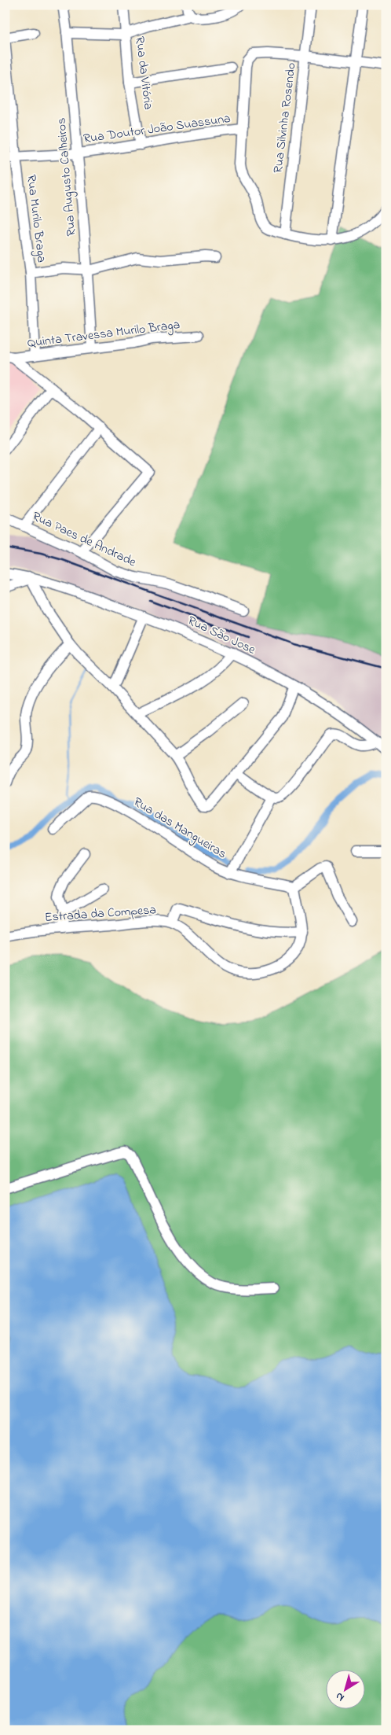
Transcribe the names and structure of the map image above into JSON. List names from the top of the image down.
{
  "streets": {
    "street": [
      "Rua da Vitória",
      "Rua Silvinha Rosendo",
      "Rua Doutor João Suassuna",
      "Rua Augusto Calheiros",
      "Rua Murilo Braga",
      "Quinta Travessa Murilo Braga",
      "Rua Paes de Andrade",
      "Rua São Jose",
      "Rua das Mangueiras",
      "Estrada da Compesa"
    ]
  },
  "crossings": [
    ["Rua da Vitória", "Rua Doutor João Suassuna"],
    ["Rua Doutor João Suassuna", "Rua Augusto Calheiros"],
    ["Rua Doutor João Suassuna", "Rua Murilo Braga"],
    ["Rua Augusto Calheiros", "Quinta Travessa Murilo Braga"],
    ["Rua Murilo Braga", "Quinta Travessa Murilo Braga"],
    ["Rua das Mangueiras", "Estrada da Compesa"]
  ],
  "north": "bottom left"
}
